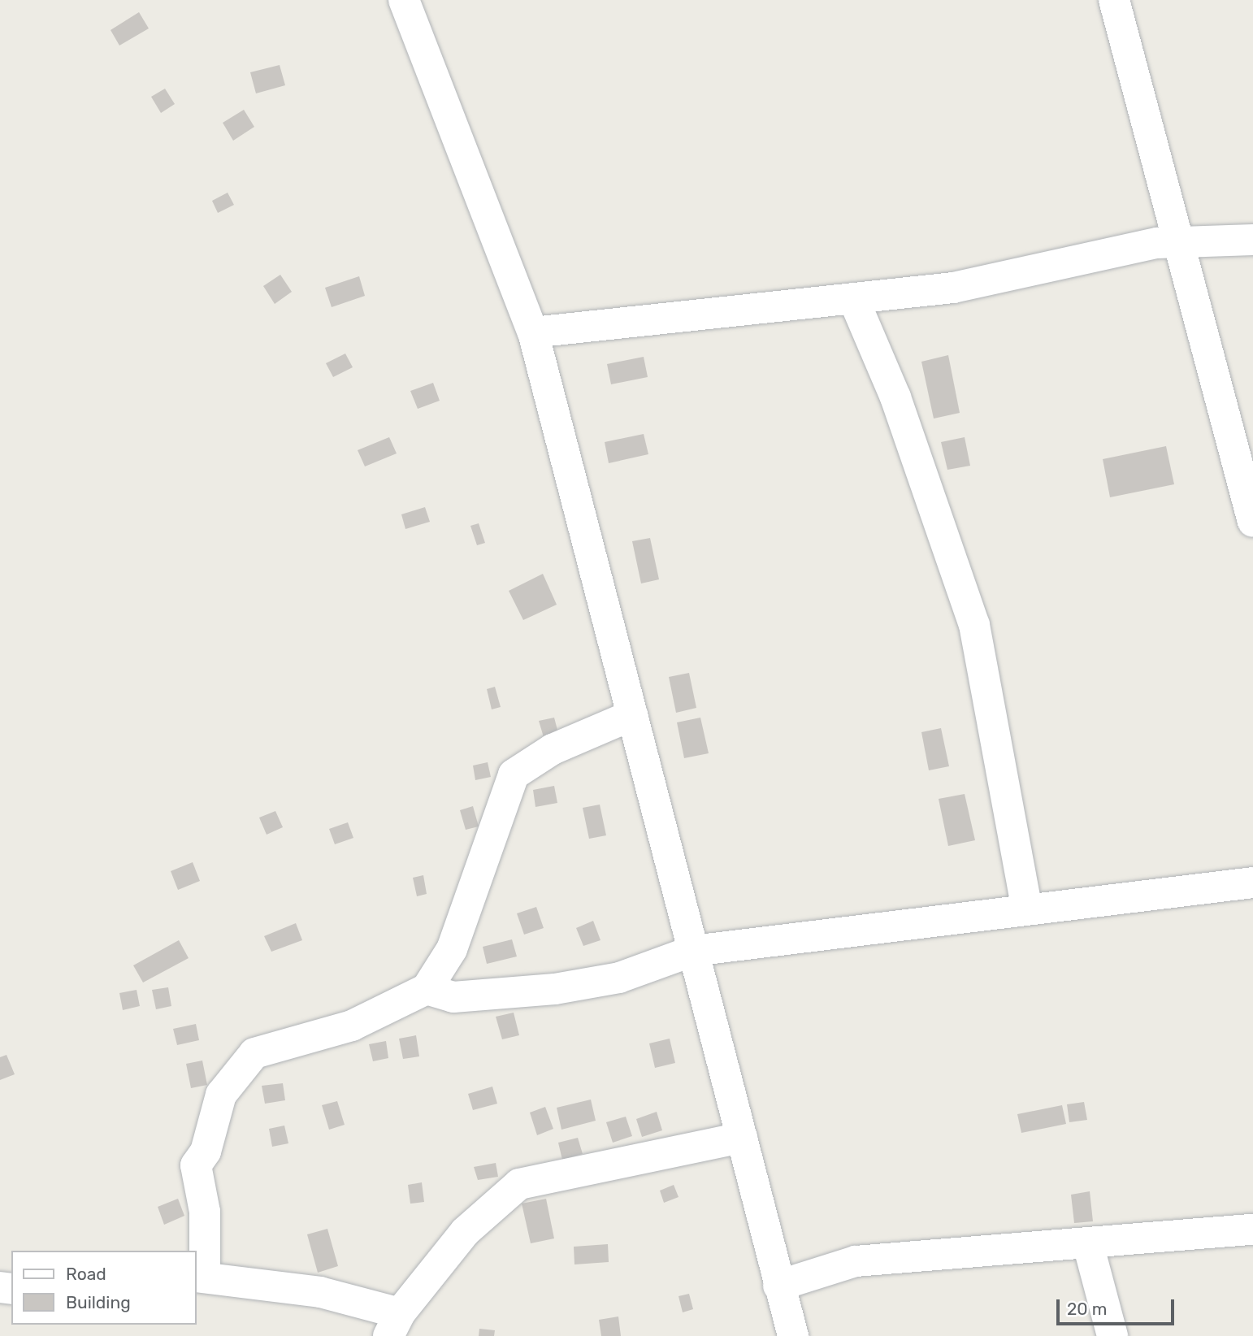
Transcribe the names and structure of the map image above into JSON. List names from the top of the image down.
{
  "legend": ["Road", "Building"],
  "scale_bar": "20 m"
}
